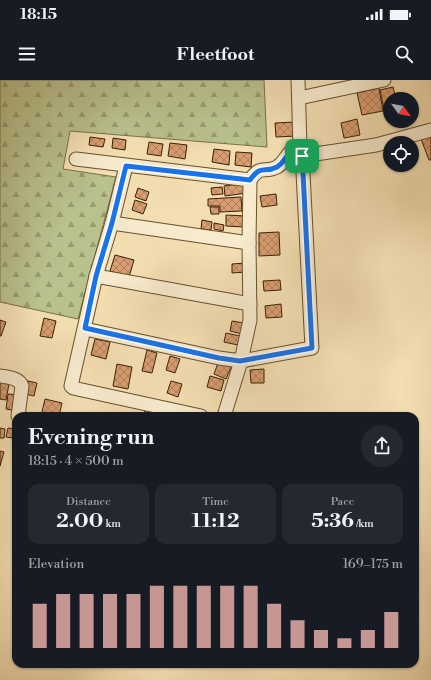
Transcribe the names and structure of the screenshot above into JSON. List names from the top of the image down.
{
  "north": "bottom right",
  "page": {
    "status": "18:15",
    "header": "Fleetfoot",
    "heading": ["Evening run", "18:15 · 4 × 500 m"],
    "stats": [
      ["Distance", "2.00 km"],
      ["Time", "11:12"],
      ["Pace", "5:36 /km"]
    ],
    "chart": ["Elevation", "169–175 m"]
  }
}
